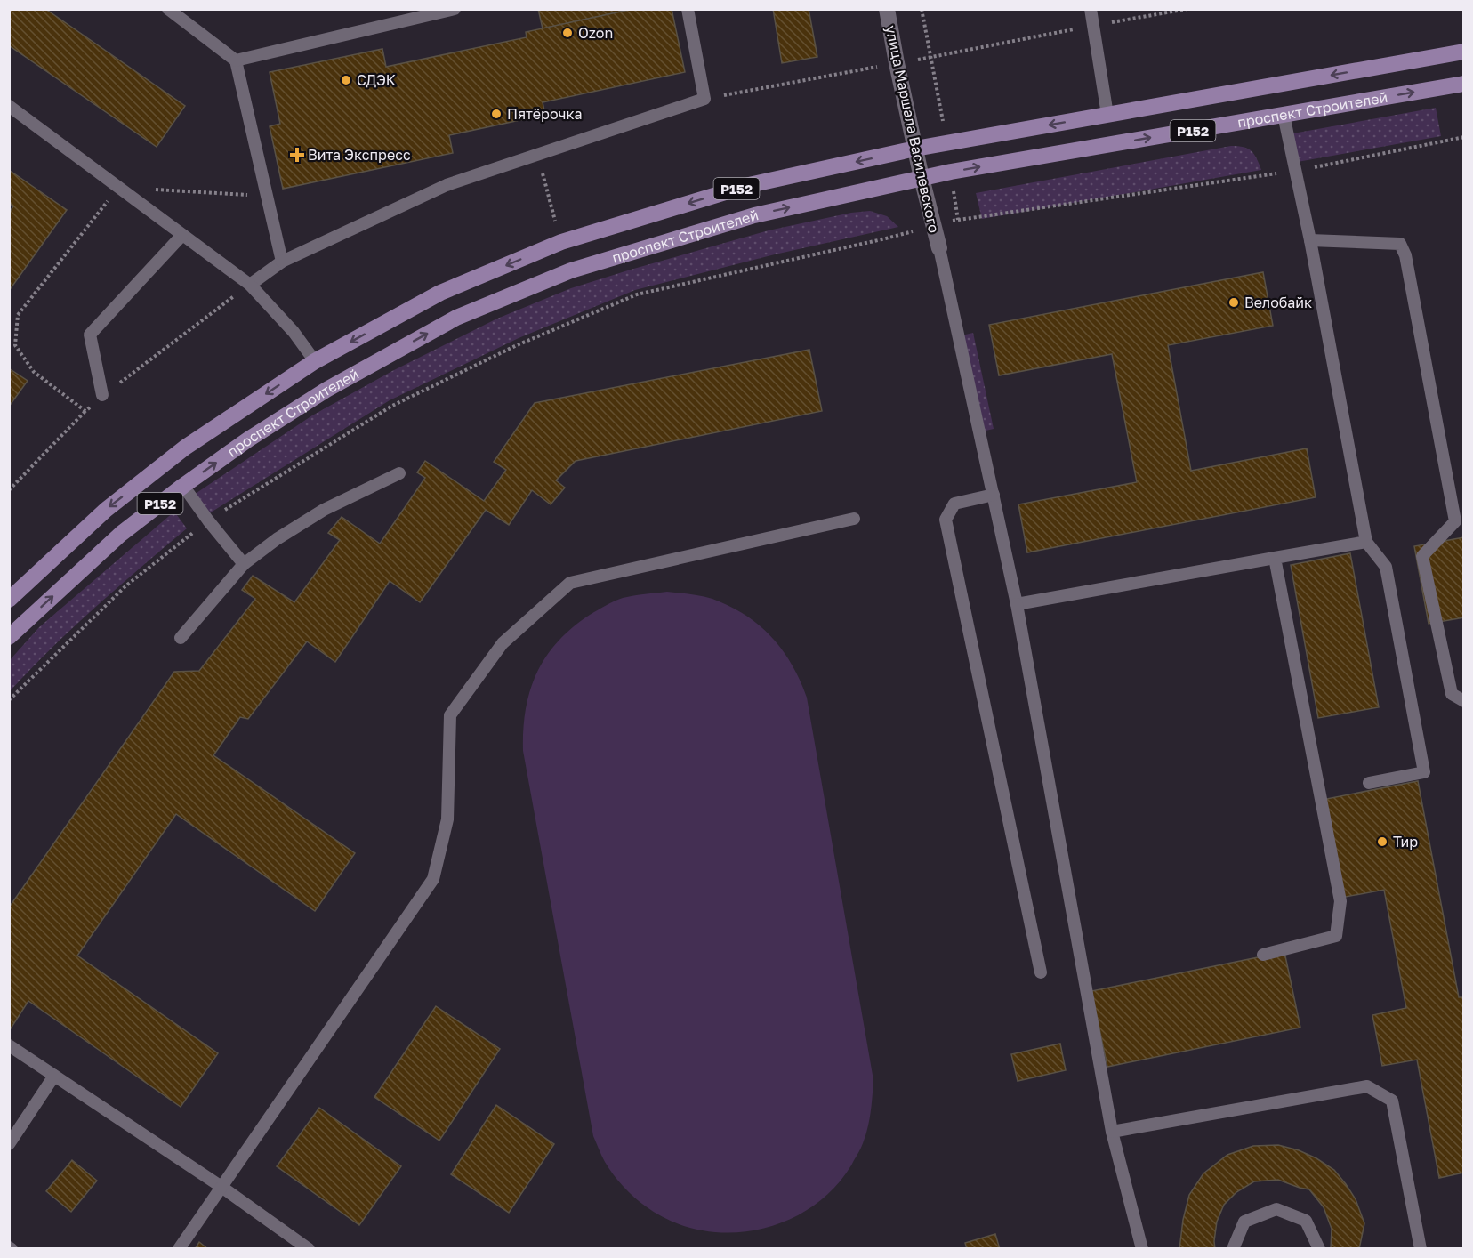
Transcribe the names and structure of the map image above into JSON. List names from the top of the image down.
{
  "streets": {
    "main road": ["проспект Строителей", "Р152"],
    "street": ["улица Маршала Василевского"]
  },
  "crossings": [
    ["проспект Строителей", "улица Маршала Василевского"]
  ],
  "places": {
    "other": [
      "Ozon",
      "СДЭК",
      "Пятёрочка",
      "Велобайк",
      "Тир"
    ],
    "health": ["Вита Экспресс"]
  }
}
